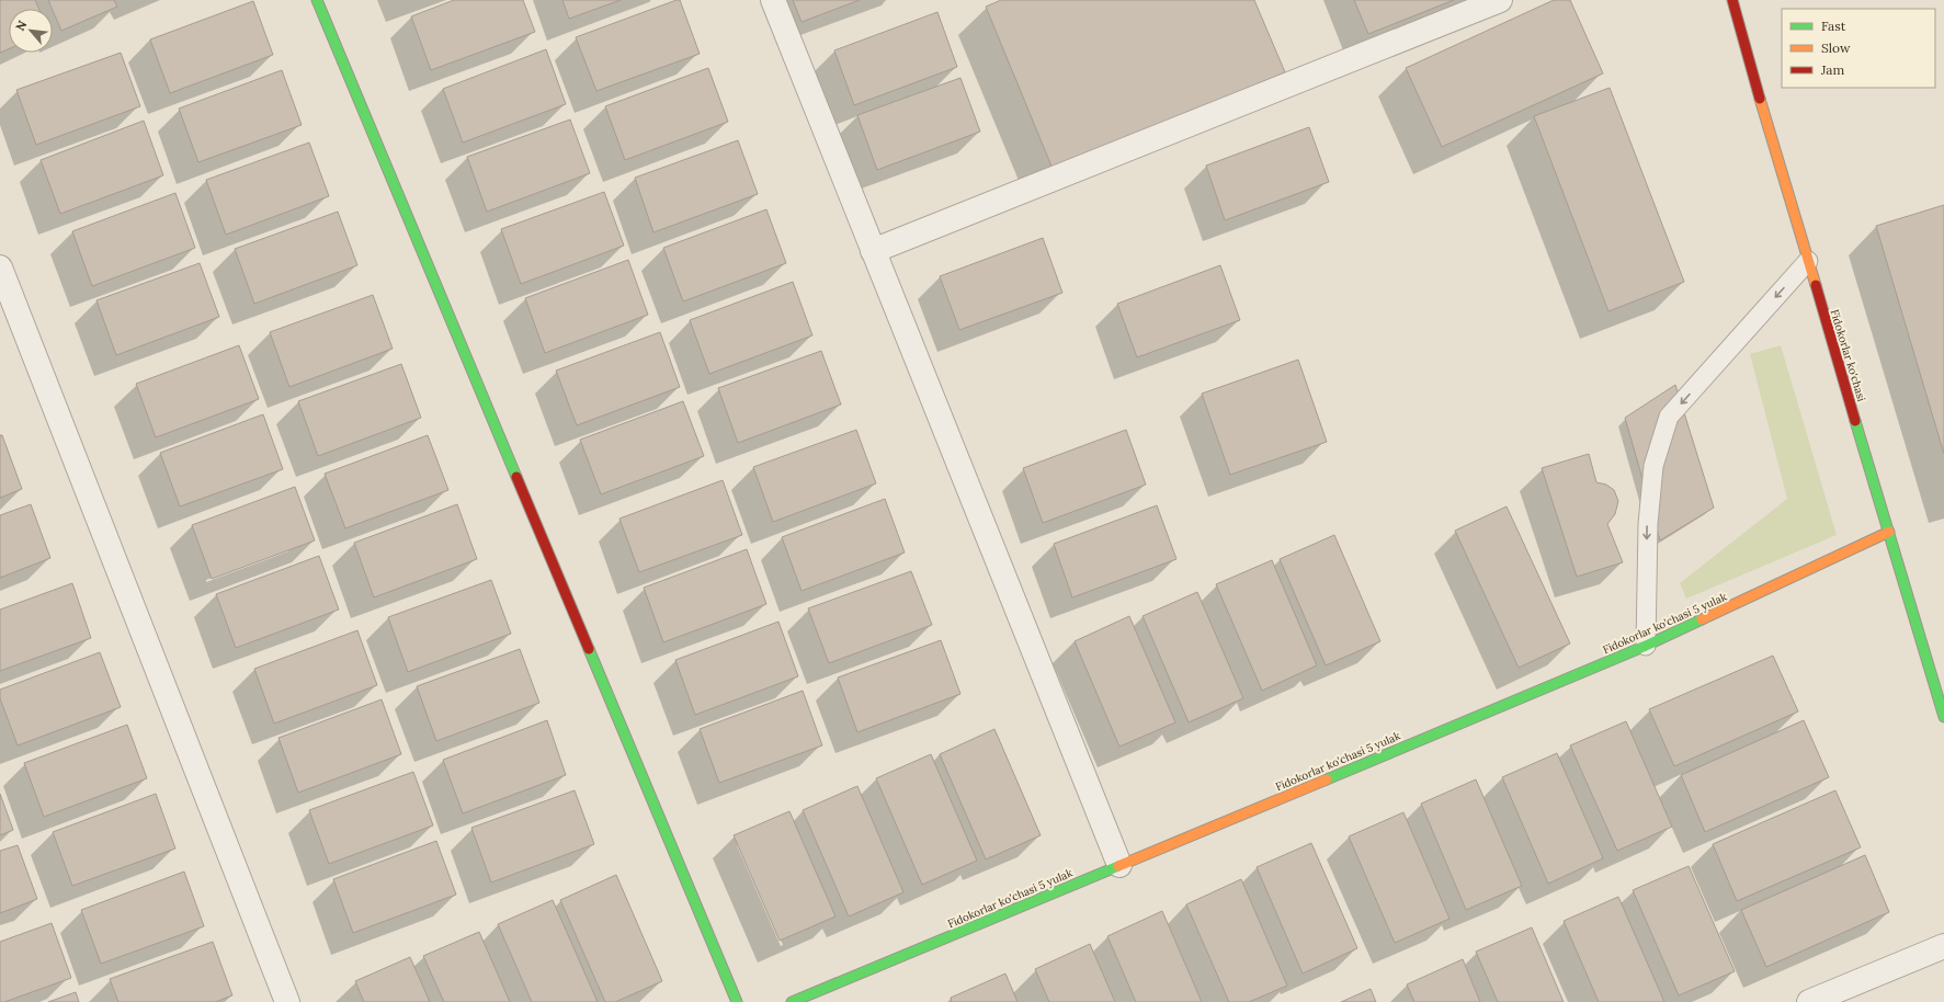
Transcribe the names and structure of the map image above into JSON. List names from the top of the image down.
{
  "streets": {
    "street": ["Fidokorlar ko'chasi", "Fidokorlar ko'chasi 5 yulak"]
  },
  "crossings": [
    ["Fidokorlar ko'chasi", "Fidokorlar ko'chasi 5 yulak"]
  ],
  "legend": ["Fast", "Slow", "Jam"],
  "north": "top left"
}
